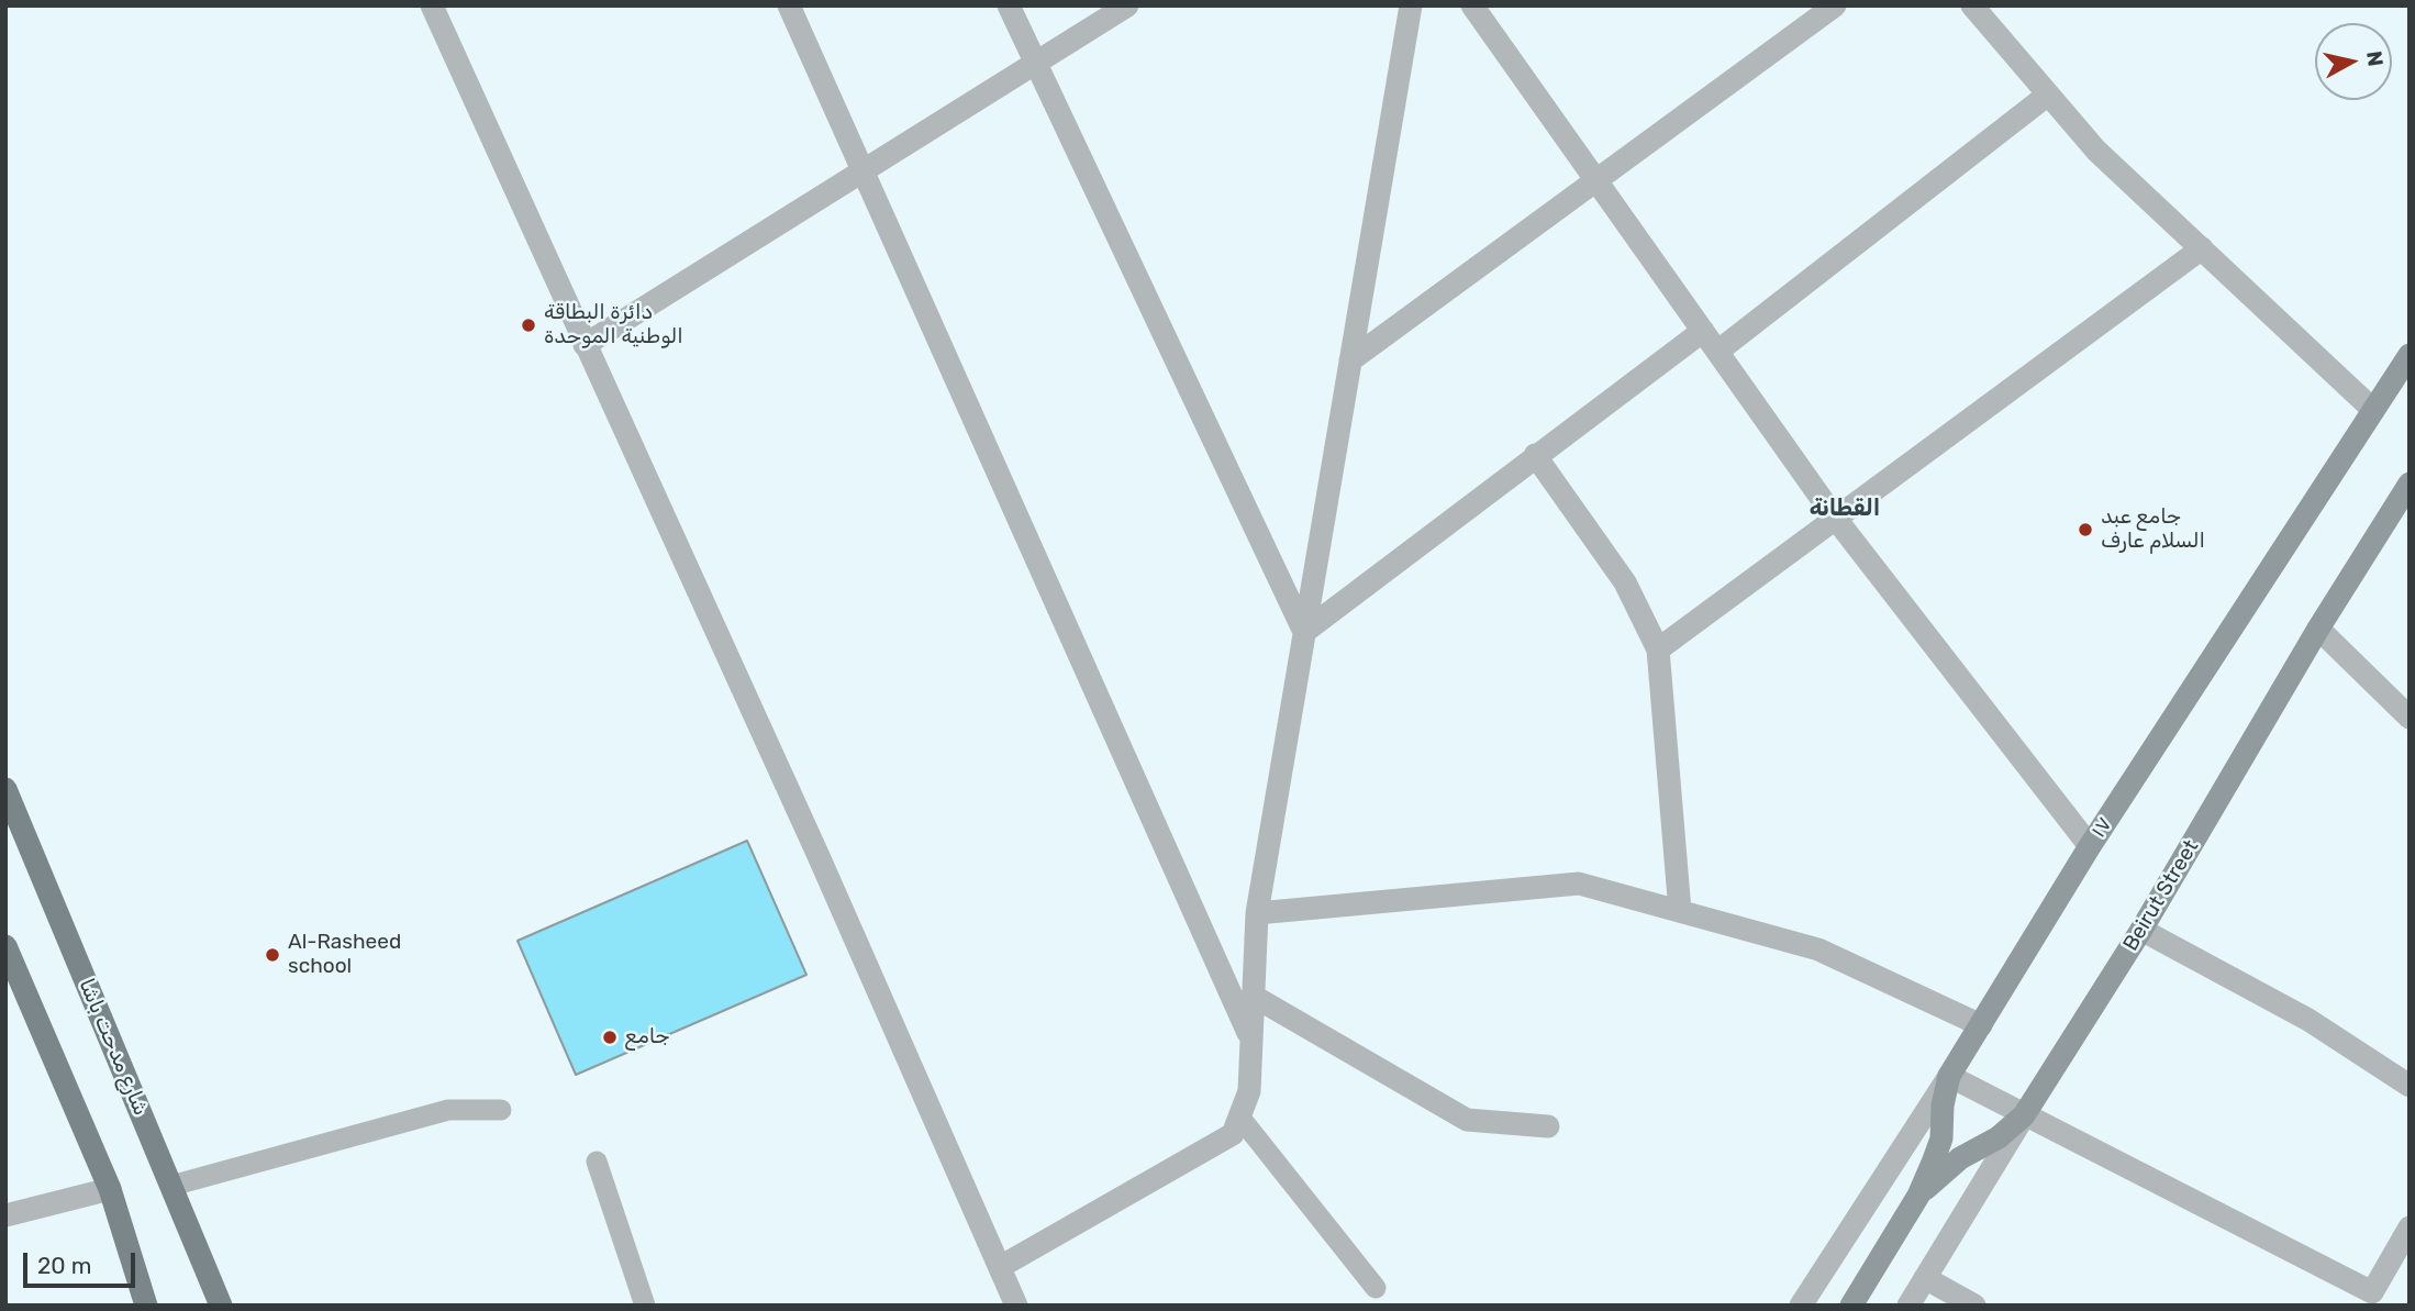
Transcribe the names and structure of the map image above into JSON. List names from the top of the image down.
{
  "streets": {
    "main road": ["١٧", "Beirut Street", "شارع مدحت باشا"]
  },
  "districts": ["القطانة"],
  "places": [
    "دائرة البطاقة الوطنية الموحدة",
    "جامع عبد السلام عارف",
    "Al-Rasheed school",
    "جامع"
  ],
  "scale_bar": "20 m",
  "north": "right"
}
